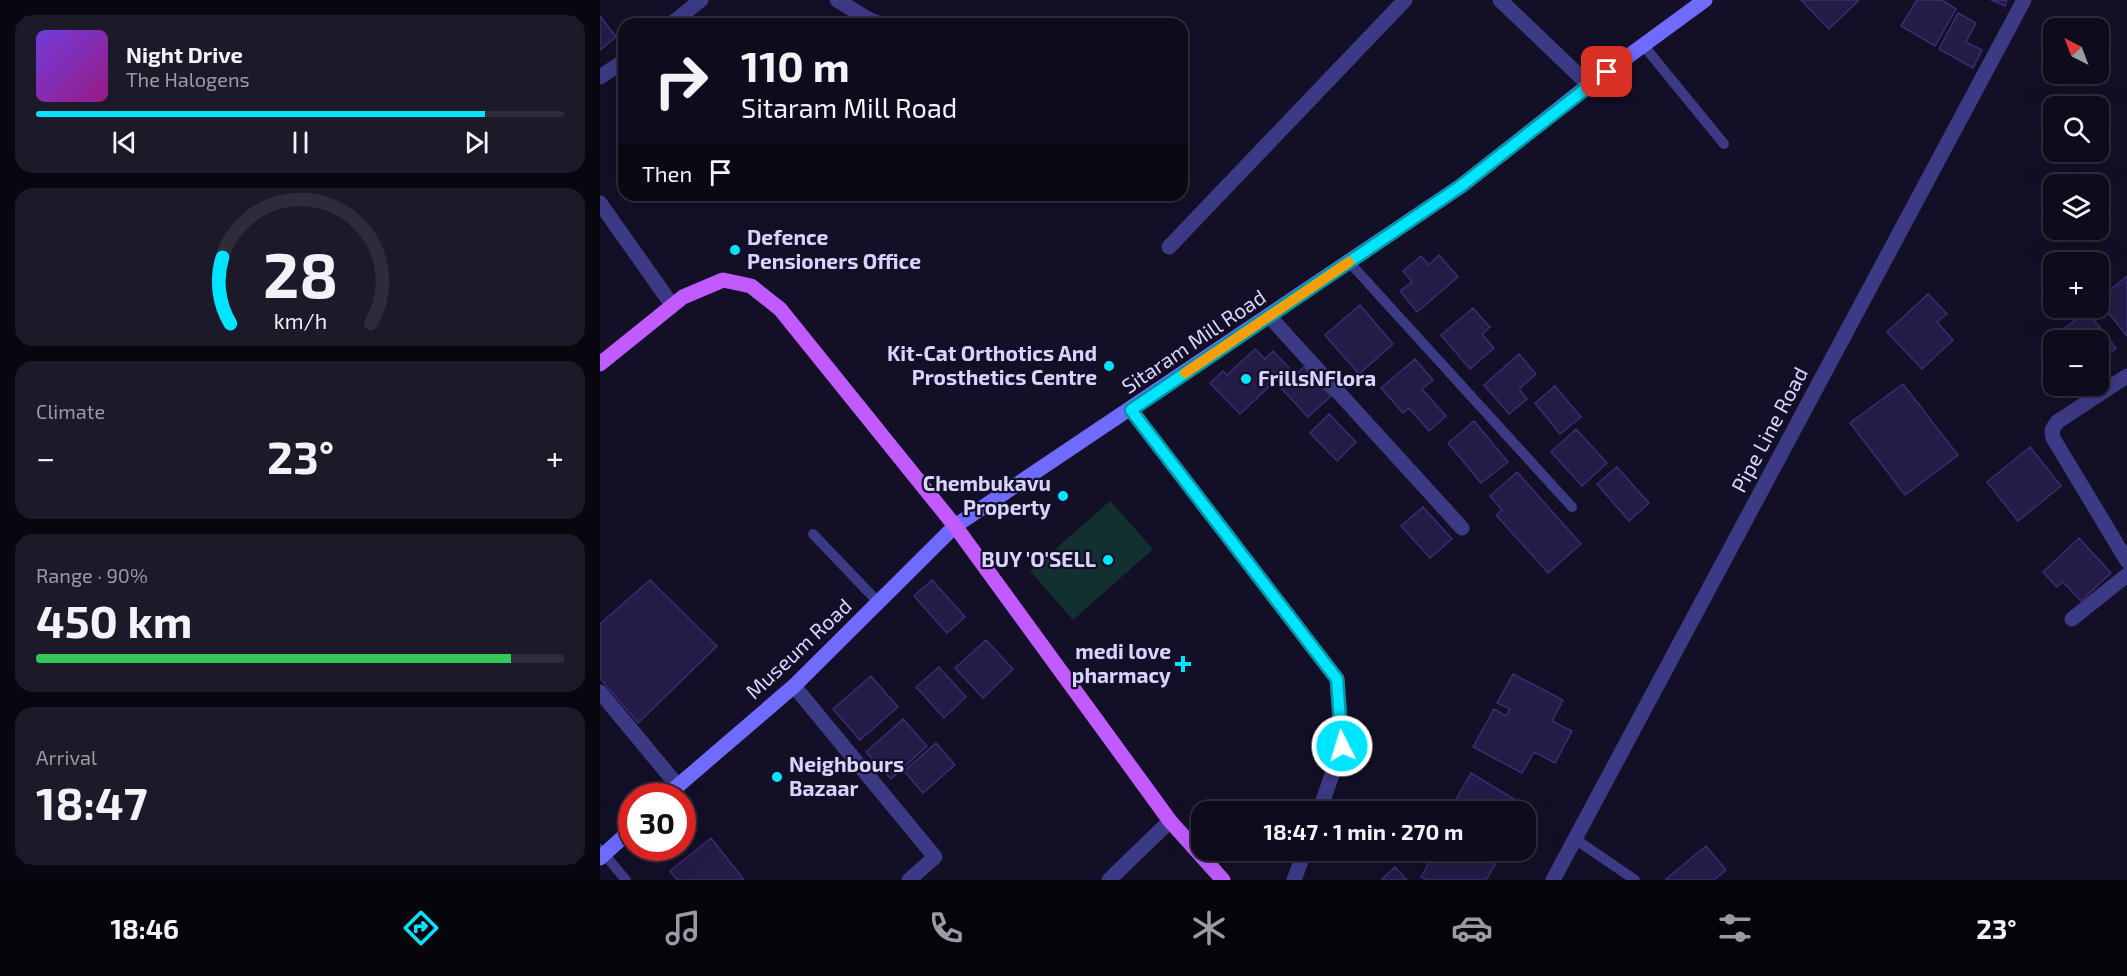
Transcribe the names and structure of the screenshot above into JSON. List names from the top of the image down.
{
  "streets": {
    "main road": ["Sitaram Mill Road", "Museum Road"],
    "street": ["Pipe Line Road"]
  },
  "crossings": [
    ["Sitaram Mill Road", "Museum Road"]
  ],
  "places": {
    "other": [
      "Defence Pensioners Office",
      "Kit-Cat Orthotics And Prosthetics Centre",
      "FrillsNFlora",
      "Chembukavu Property",
      "BUY 'O'SELL",
      "Neighbours Bazaar"
    ],
    "health": ["medi love pharmacy"]
  },
  "north": "top left",
  "page": {
    "map_buttons": ["+", "−"],
    "turn": ["110 m", "Sitaram Mill Road"],
    "song": ["Night Drive", "The Halogens"],
    "then": "Then",
    "tile": [
      "Climate",
      ["Range · 90%", "450 km"],
      ["Arrival", "18:47"]
    ],
    "heat": ["−", "23°", "+"],
    "limit": "30",
    "trip": "18:47 · 1 min · 270 m",
    "tabs": ["18:46", "23°"],
    "gauge": ["28", "km/h"]
  }
}
